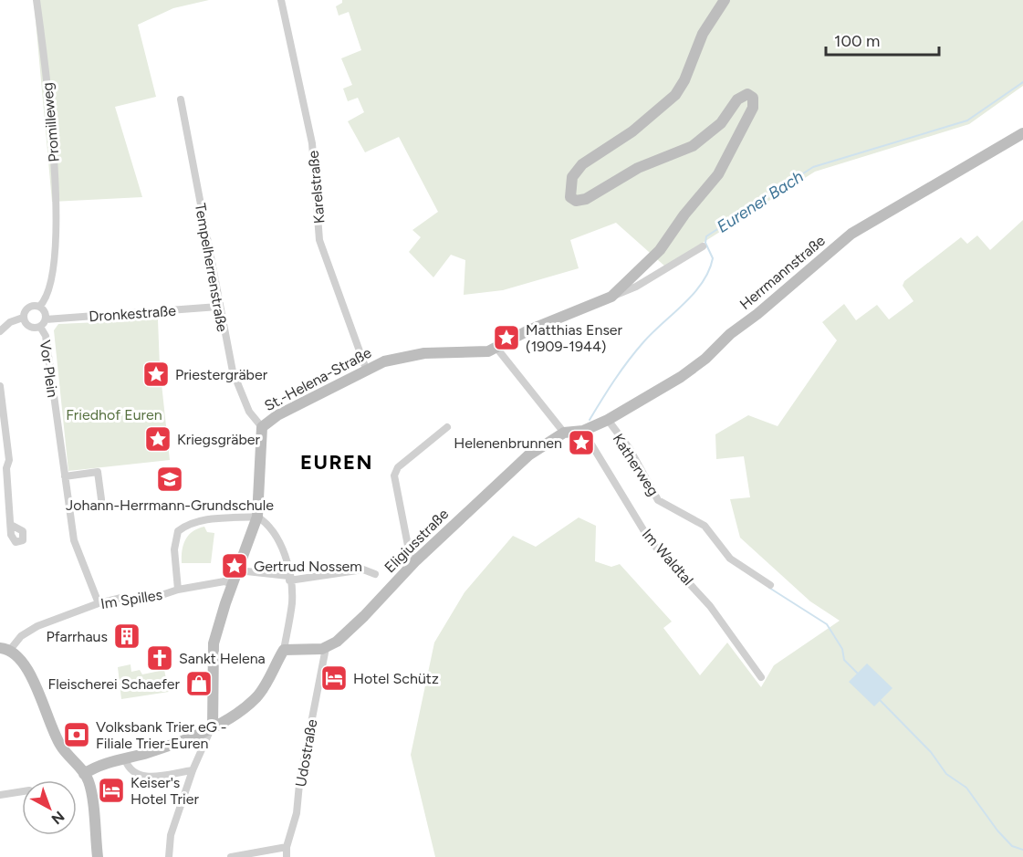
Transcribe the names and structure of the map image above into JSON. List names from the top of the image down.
{
  "streets": {
    "street": [
      "Promilleweg",
      "Karelstraße",
      "Tempelherrenstraße",
      "Herrmannstraße",
      "Dronkestraße",
      "Vor Plein",
      "St.-Helena-Straße",
      "Katherweg",
      "Eligiusstraße",
      "Im Waldtal",
      "Im Spilles",
      "Udostraße"
    ]
  },
  "crossings": [
    ["Promilleweg", "Dronkestraße"],
    ["Promilleweg", "Vor Plein"],
    ["Karelstraße", "St.-Helena-Straße"],
    ["Tempelherrenstraße", "Dronkestraße"],
    ["Tempelherrenstraße", "St.-Helena-Straße"],
    ["Herrmannstraße", "Katherweg"],
    ["Herrmannstraße", "Eligiusstraße"],
    ["Herrmannstraße", "Im Waldtal"],
    ["Dronkestraße", "Vor Plein"],
    ["Vor Plein", "Im Spilles"],
    ["St.-Helena-Straße", "Im Spilles"],
    ["Eligiusstraße", "Udostraße"]
  ],
  "districts": ["EUREN"],
  "water": ["Eurener Bach"],
  "parks": ["Friedhof Euren"],
  "places": {
    "place": [
      "Matthias Enser (1909-1944)",
      "Priestergräber",
      "Kriegsgräber",
      "Helenenbrunnen",
      "Gertrud Nossem"
    ],
    "school or university": ["Johann-Herrmann-Grundschule"],
    "building": ["Pfarrhaus"],
    "church": ["Sankt Helena"],
    "hotel": ["Hotel Schütz", "Keiser's Hotel Trier"],
    "shop": ["Fleischerei Schaefer"],
    "bank": ["Volksbank Trier eG - Filiale Trier-Euren"]
  },
  "scale_bar": "100 m",
  "north": "bottom right"
}
